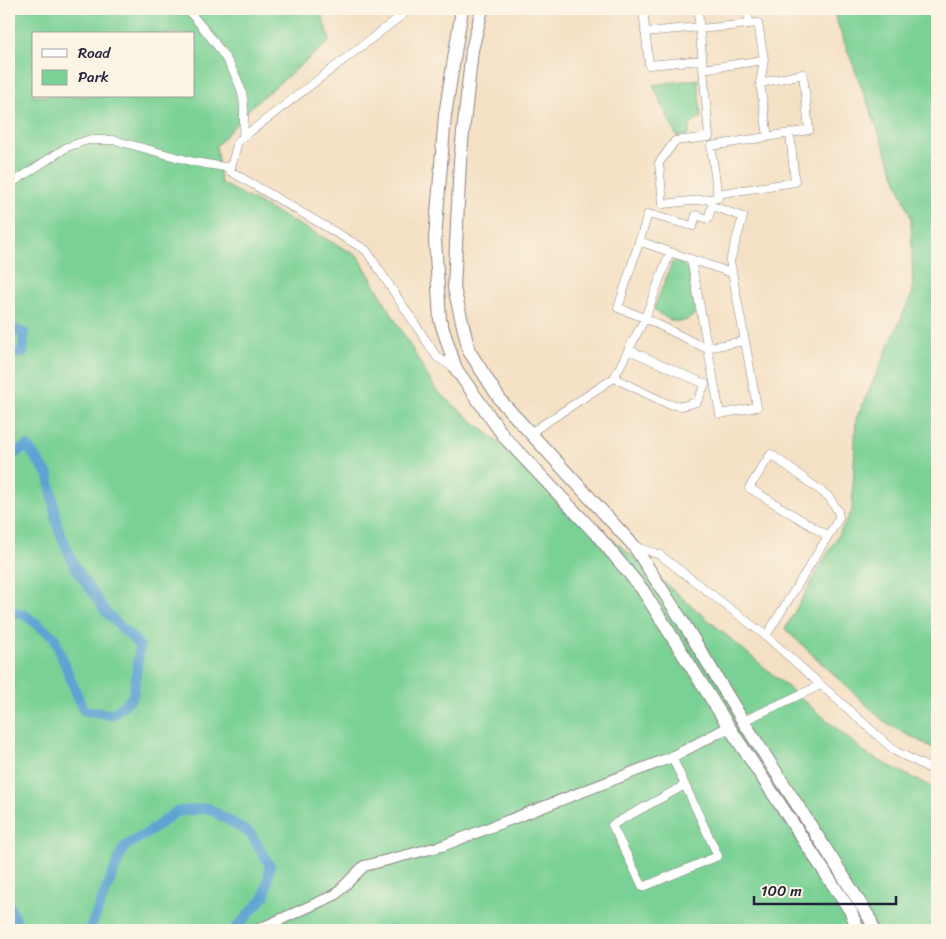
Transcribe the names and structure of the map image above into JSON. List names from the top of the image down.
{
  "legend": ["Road", "Park"],
  "scale_bar": "100 m"
}
